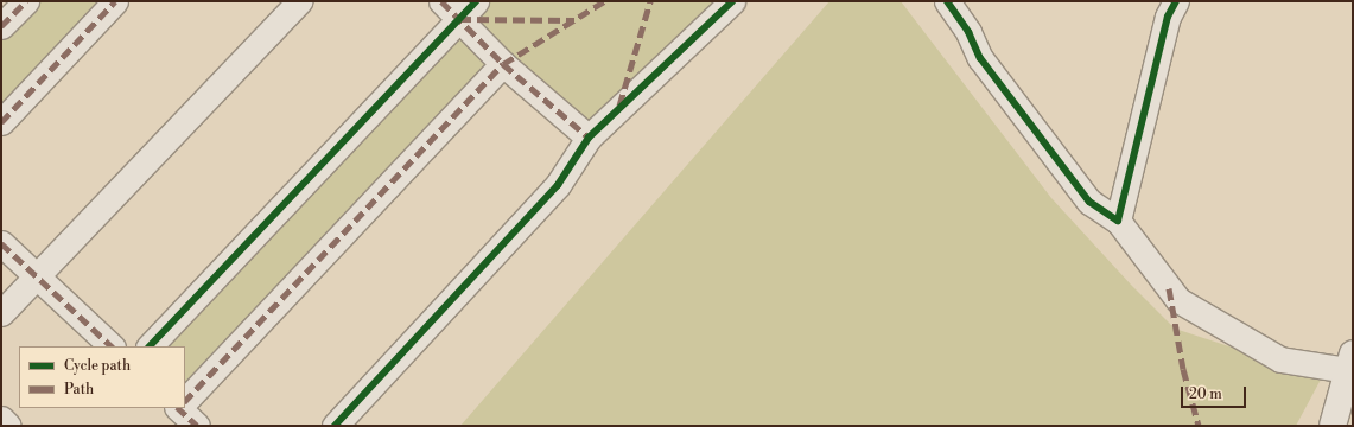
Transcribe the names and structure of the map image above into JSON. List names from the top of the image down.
{
  "legend": ["Cycle path", "Path"],
  "scale_bar": "20 m"
}
